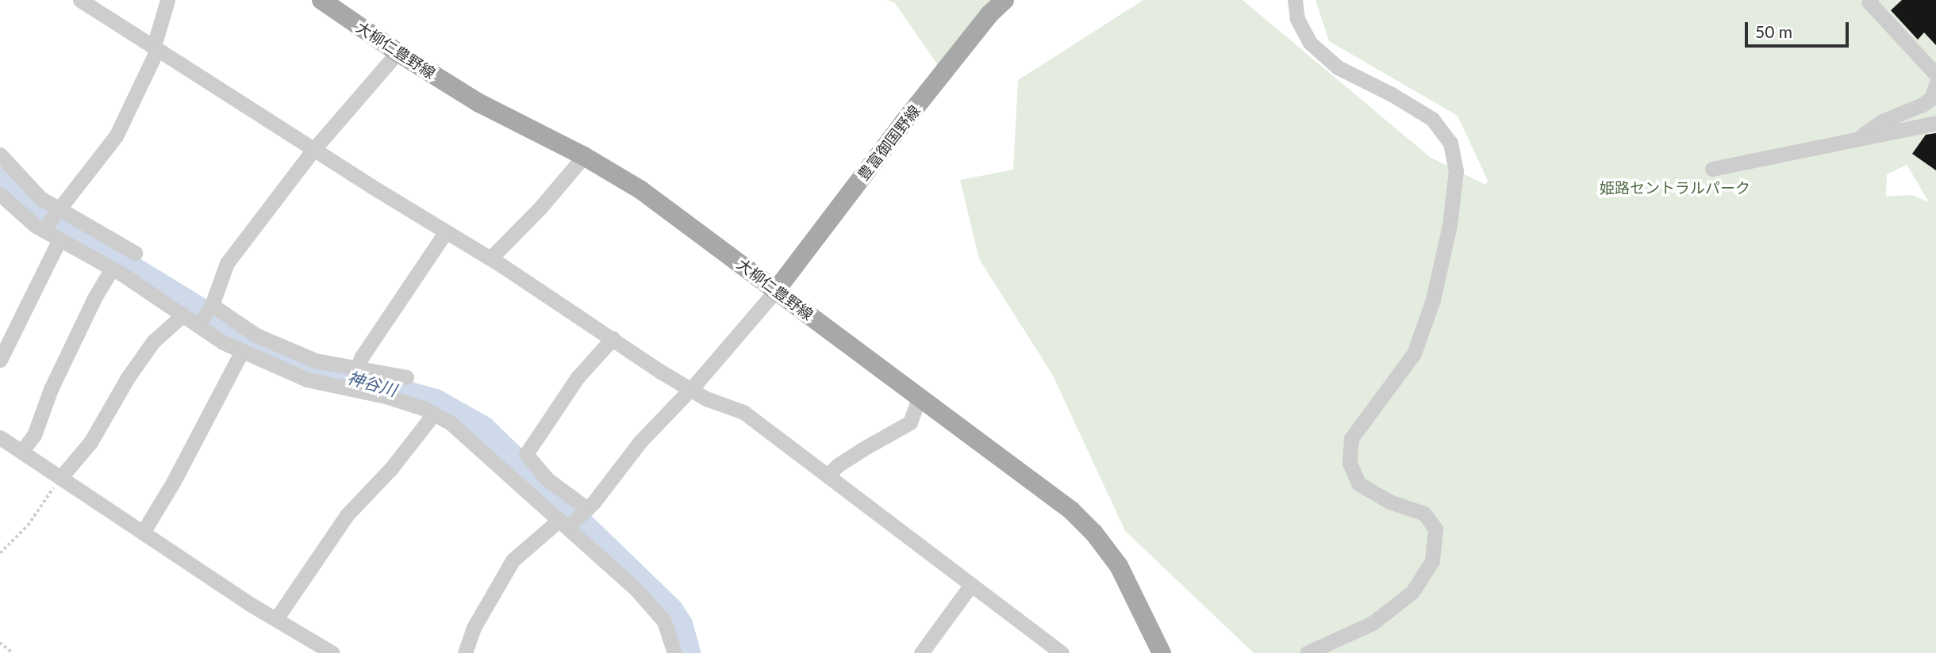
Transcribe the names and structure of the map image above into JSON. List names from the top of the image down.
{
  "streets": {
    "main road": ["大柳仁豊野線", "豊富御国野線"]
  },
  "crossings": [
    ["大柳仁豊野線", "豊富御国野線"]
  ],
  "water": ["神谷川"],
  "parks": ["姫路セントラルパーク"],
  "scale_bar": "50 m"
}
